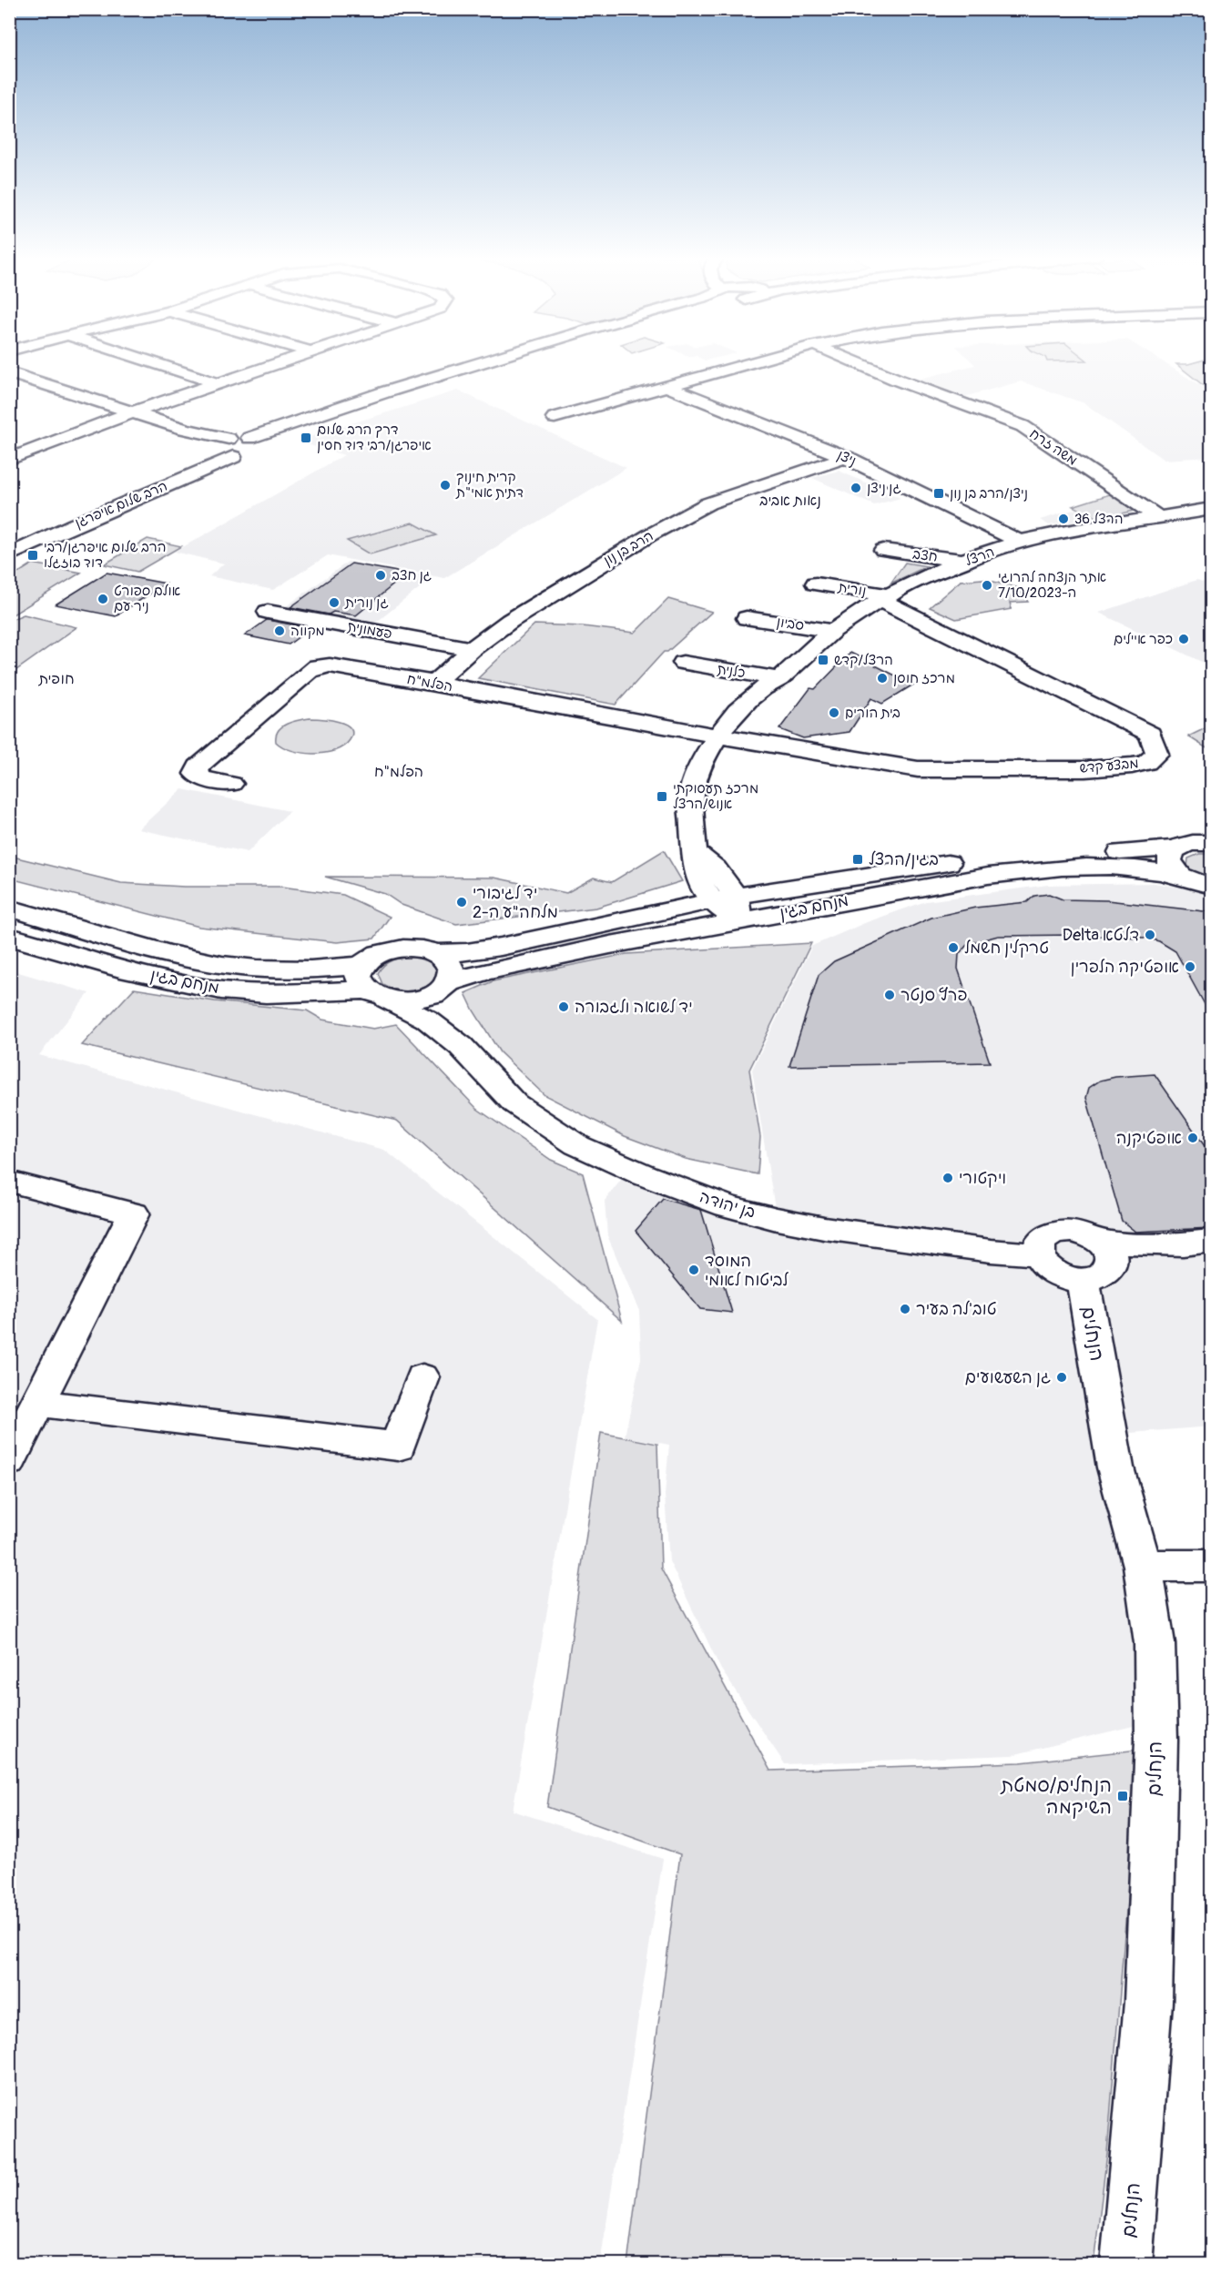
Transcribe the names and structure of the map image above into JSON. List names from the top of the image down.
{
  "streets": {
    "street": [
      "משה זרח",
      "ניצן",
      "הרב שלום איפרגן",
      "הרב בן נון",
      "חצב",
      "הרצל",
      "נורית",
      "סביון",
      "פעמונית",
      "כלנית",
      "הפלמ\"ח",
      "מבצע קדש",
      "מנחם בגין",
      "בן יהודה",
      "הנחלים"
    ]
  },
  "crossings": [
    ["משה זרח", "הרצל"],
    ["ניצן", "הרב בן נון"],
    ["ניצן", "הרצל"],
    ["הרב בן נון", "פעמונית"],
    ["הרב בן נון", "הפלמ\"ח"],
    ["חצב", "הרצל"],
    ["הרצל", "נורית"],
    ["הרצל", "סביון"],
    ["הרצל", "כלנית"],
    ["הרצל", "הפלמ\"ח"],
    ["הרצל", "מבצע קדש"],
    ["הרצל", "מנחם בגין"],
    ["נורית", "מבצע קדש"],
    ["הפלמ\"ח", "מבצע קדש"],
    ["מנחם בגין", "בן יהודה"],
    ["בן יהודה", "הנחלים"]
  ],
  "districts": ["נאות אביב", "חופית", "הפלמ\"ח"],
  "places": {
    "transit": [
      "דרך הרב שלום איפרגן/רבי דוד חסין",
      "ניצן/הרב בן נון",
      "הרב שלום איפרגן/רבי דוד בוזגלו",
      "הרצל/קדש",
      "מרכז תעסוקתי אנוש/הרצל",
      "בגין/הרצל",
      "הנחלים/סמטת השיקמה"
    ],
    "other": [
      "קרית חינוך דתית אמי\"ת",
      "גן ניצן",
      "הרצל 36",
      "גן חצב",
      "אתר הנצחה להרוגי ה-7/10/2023",
      "אולם ספורט ניר עם",
      "גן נורית",
      "מקווה",
      "כפר איילים",
      "מרכז חוסן",
      "בית הורים",
      "יד לגיבורי מלחה\"ע ה-2",
      "Delta דלטא",
      "טרקלין חשמל",
      "אופטיקה הלפרין",
      "פרץ סנטר",
      "יד לשואה ולגבורה",
      "אופטיקנה",
      "ויקטורי",
      "המוסד לביטוח לאומי",
      "טוב'לה בעיר",
      "גן השעשועים"
    ]
  }
}
